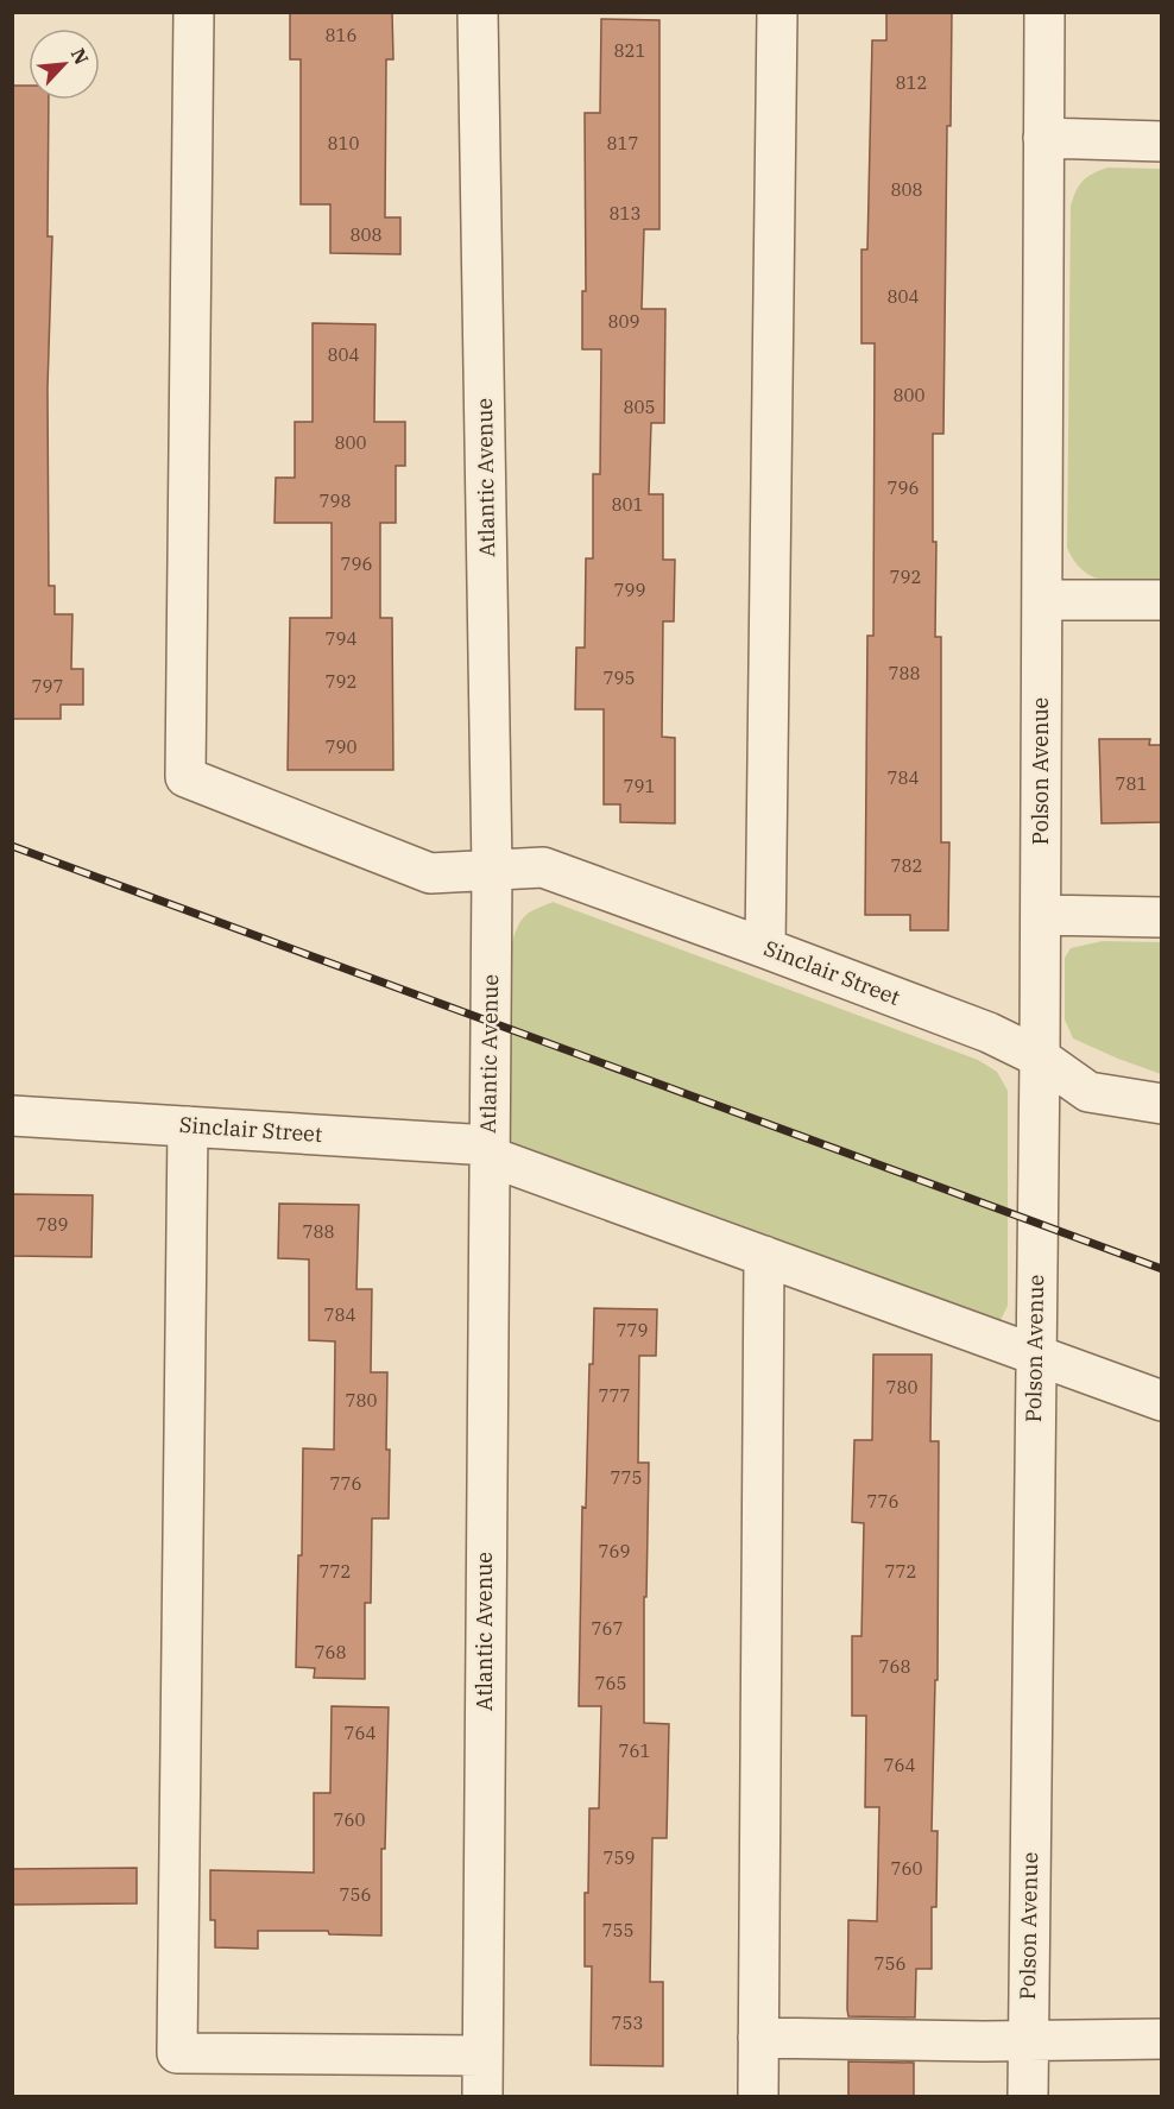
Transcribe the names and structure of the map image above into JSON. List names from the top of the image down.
{
  "streets": {
    "street": ["Atlantic Avenue", "Polson Avenue", "Sinclair Street"]
  },
  "crossings": [
    ["Atlantic Avenue", "Sinclair Street"],
    ["Polson Avenue", "Sinclair Street"]
  ],
  "house_numbers": [
    "816",
    "821",
    "812",
    "810",
    "817",
    "808",
    "813",
    "808",
    "804",
    "809",
    "804",
    "800",
    "805",
    "800",
    "796",
    "798",
    "801",
    "796",
    "792",
    "799",
    "794",
    "788",
    "795",
    "792",
    "797",
    "790",
    "784",
    "781",
    "791",
    "782",
    "789",
    "788",
    "784",
    "779",
    "780",
    "777",
    "780",
    "775",
    "776",
    "776",
    "769",
    "772",
    "772",
    "767",
    "768",
    "768",
    "765",
    "764",
    "761",
    "764",
    "760",
    "759",
    "760",
    "756",
    "755",
    "756",
    "753"
  ],
  "north": "top right"
}
